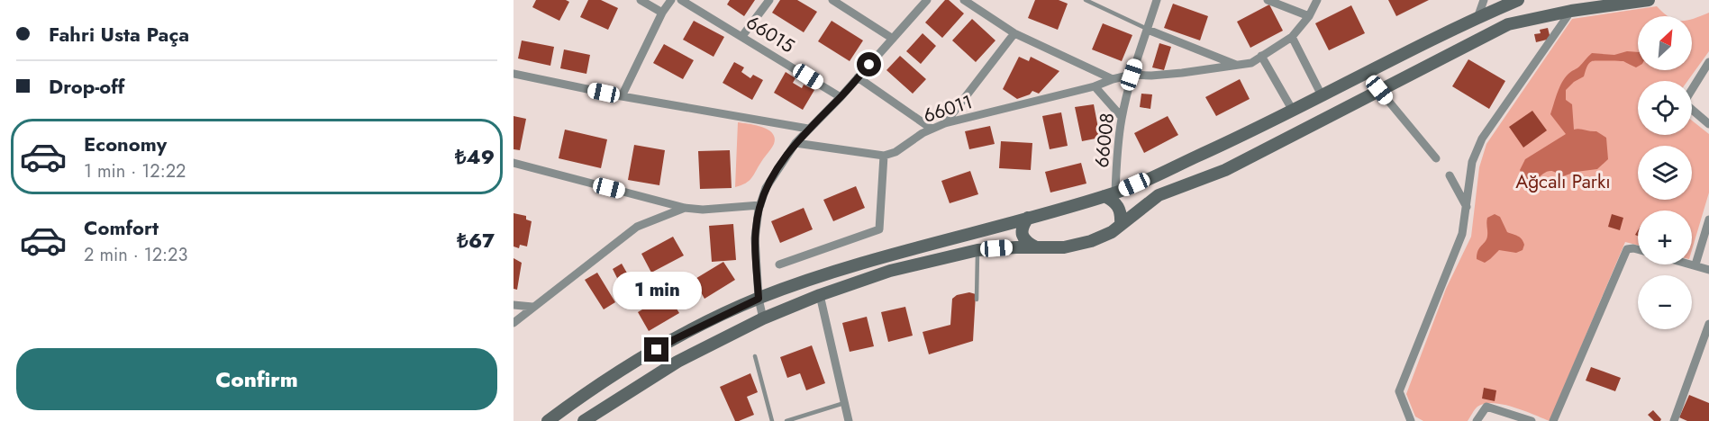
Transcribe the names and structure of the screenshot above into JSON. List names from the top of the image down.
{
  "streets": {
    "street": ["66015", "66011", "66008"]
  },
  "crossings": [
    ["66011", "66008"]
  ],
  "parks": ["Ağcalı Parkı"],
  "north": "top right",
  "page": {
    "banner": ["Fahri Usta Paça", "Drop-off"],
    "map_buttons": ["+", "−"],
    "list": [
      {
        "name": "Economy",
        "note": "1 min · 12:22",
        "value": "₺49"
      },
      {
        "name": "Comfort",
        "note": "2 min · 12:23",
        "value": "₺67"
      }
    ],
    "bubble": "1 min",
    "buttons": "Confirm"
  }
}
